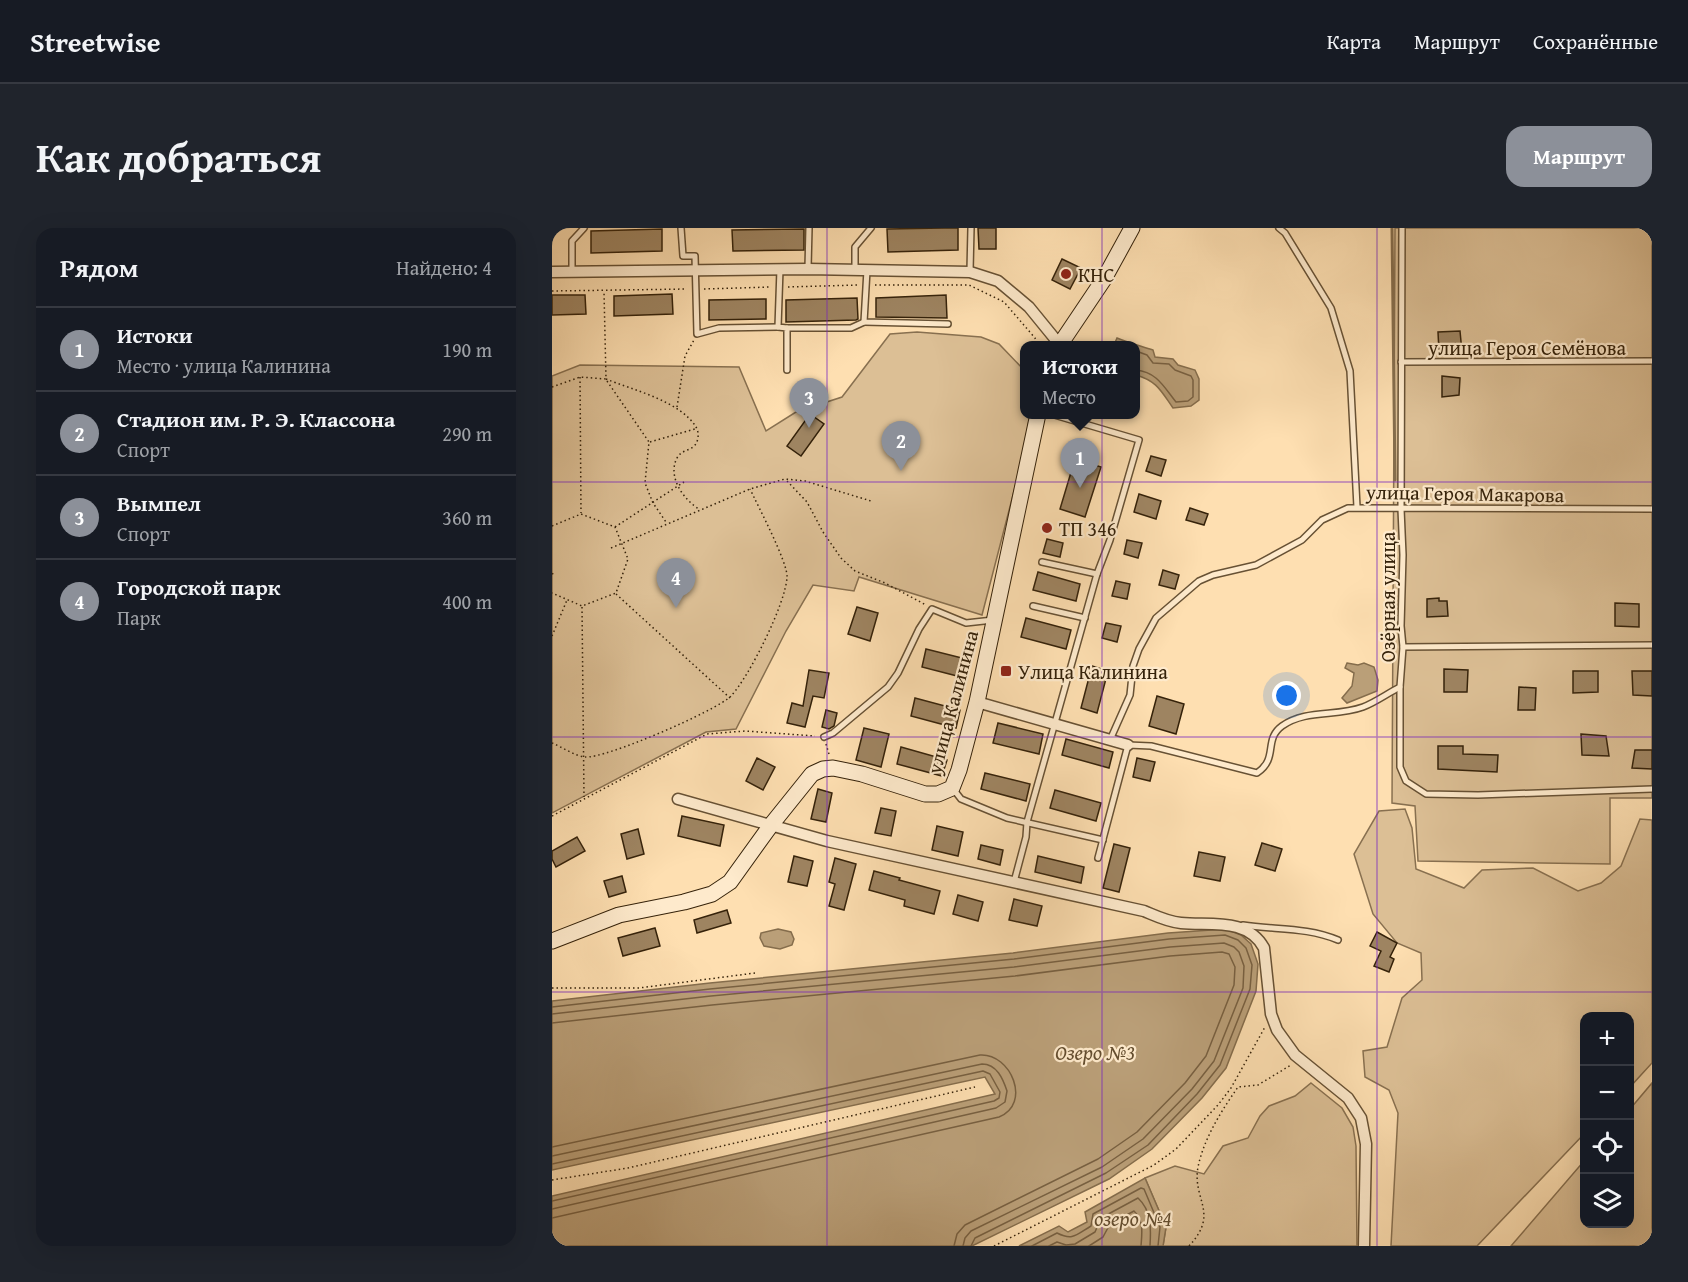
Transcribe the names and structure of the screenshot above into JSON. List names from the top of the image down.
{
  "streets": {
    "street": ["улица Калинина"],
    "lane": ["улица Героя Семёнова", "улица Героя Макарова", "Озёрная улица"]
  },
  "crossings": [
    ["улица Героя Семёнова", "Озёрная улица"],
    ["улица Героя Макарова", "Озёрная улица"]
  ],
  "water": ["Озеро №3", "озеро №4"],
  "places": {
    "other": ["КНС", "ТП 346"],
    "transit": ["Улица Калинина"]
  },
  "page": {
    "header": "Streetwise",
    "nav": ["Карта", "Маршрут", "Сохранённые"],
    "title": "Как добраться",
    "buttons": "Маршрут",
    "heading": ["Рядом", "Найдено: 4"],
    "list": [
      {
        "mark": "1",
        "name": "Истоки",
        "note": "Место · улица Калинина",
        "value": "190 m"
      },
      {
        "mark": "2",
        "name": "Стадион им. Р. Э. Классона",
        "note": "Спорт",
        "value": "290 m"
      },
      {
        "mark": "3",
        "name": "Вымпел",
        "note": "Спорт",
        "value": "360 m"
      },
      {
        "mark": "4",
        "name": "Городской парк",
        "note": "Парк",
        "value": "400 m"
      }
    ],
    "popup": ["Истоки", "Место"],
    "pins": [
      "3",
      "2",
      "1",
      "4"
    ],
    "map_buttons": ["+", "−"]
  }
}
